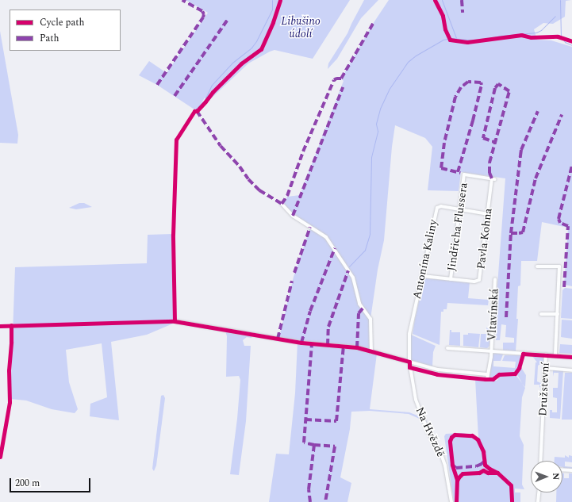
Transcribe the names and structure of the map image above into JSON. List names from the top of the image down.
{
  "streets": {
    "street": [
      "Jindřicha Flussera",
      "Pavla Kohna",
      "Antonína Kaliny",
      "Vltavínská",
      "Družstevní",
      "Na Hvězdě"
    ]
  },
  "crossings": [
    ["Jindřicha Flussera", "Pavla Kohna"],
    ["Jindřicha Flussera", "Antonína Kaliny"],
    ["Pavla Kohna", "Antonína Kaliny"],
    ["Antonína Kaliny", "Na Hvězdě"],
    ["Vltavínská", "Družstevní"]
  ],
  "parks": ["Libušino údolí"],
  "legend": ["Cycle path", "Path"],
  "scale_bar": "200 m",
  "north": "right"
}
